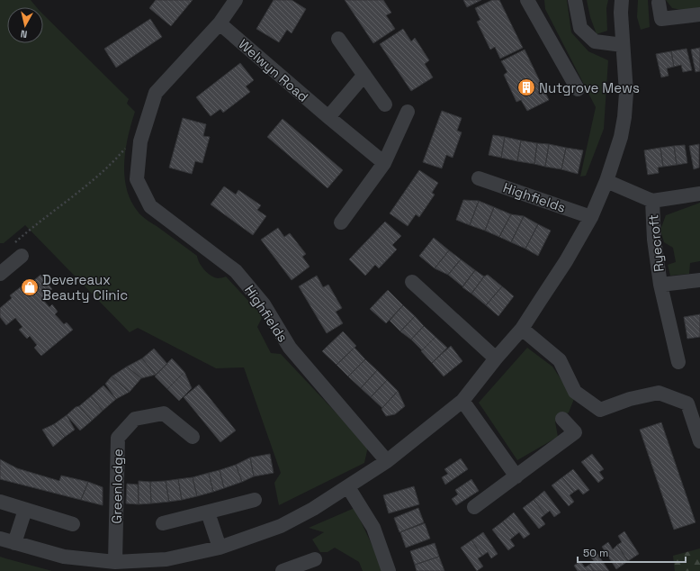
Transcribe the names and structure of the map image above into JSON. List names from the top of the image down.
{
  "streets": {
    "street": [
      "Welwyn Road",
      "Highfields",
      "Ryecroft",
      "Greenlodge"
    ]
  },
  "places": {
    "building": ["Nutgrove Mews"],
    "shop": ["Devereaux Beauty Clinic"]
  },
  "scale_bar": "50 m",
  "north": "bottom"
}
